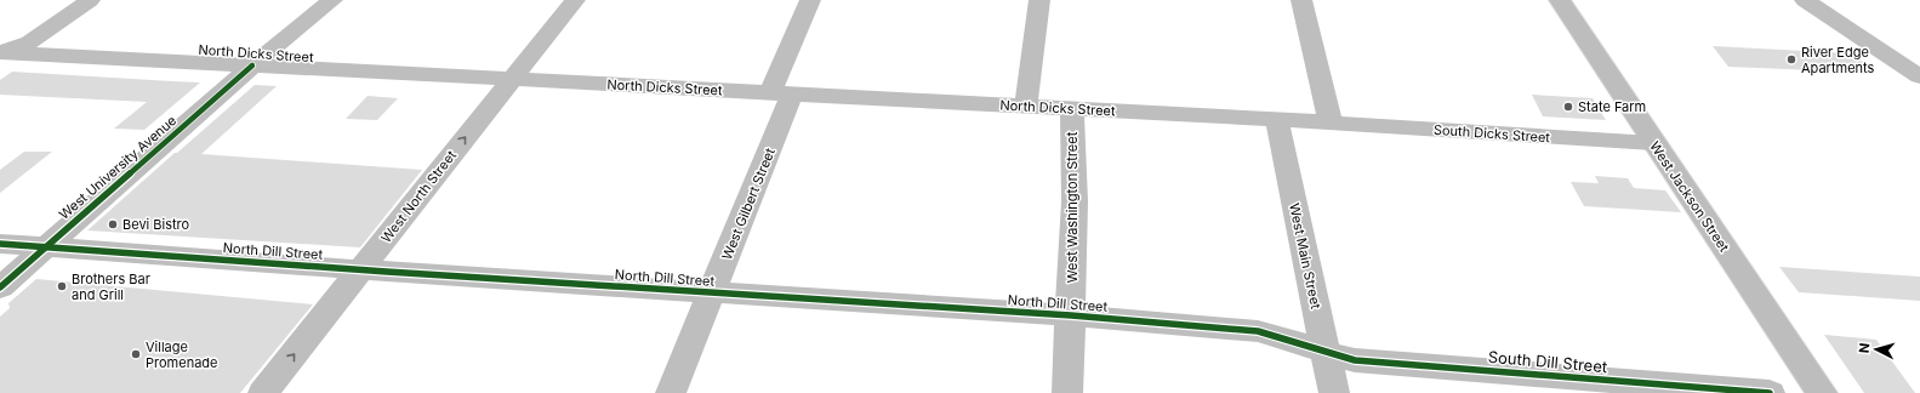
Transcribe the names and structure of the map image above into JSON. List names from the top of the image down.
{
  "streets": {
    "main road": ["West Jackson Street"],
    "street": [
      "North Dicks Street",
      "South Dicks Street",
      "West University Avenue",
      "West North Street",
      "West Gilbert Street",
      "West Washington Street",
      "North Dill Street",
      "West Main Street",
      "South Dill Street"
    ]
  },
  "crossings": [
    ["North Dicks Street", "South Dicks Street"],
    ["North Dicks Street", "West University Avenue"],
    ["North Dicks Street", "West North Street"],
    ["North Dicks Street", "West Gilbert Street"],
    ["North Dicks Street", "West Washington Street"],
    ["North Dicks Street", "West Main Street"],
    ["South Dicks Street", "West Jackson Street"],
    ["West University Avenue", "North Dill Street"],
    ["West North Street", "North Dill Street"],
    ["West Gilbert Street", "North Dill Street"],
    ["West Washington Street", "North Dill Street"],
    ["North Dill Street", "West Main Street"],
    ["North Dill Street", "South Dill Street"],
    ["West Main Street", "South Dill Street"]
  ],
  "one_way": ["West North Street"],
  "places": [
    "River Edge Apartments",
    "State Farm",
    "Bevi Bistro",
    "Brothers Bar and Grill",
    "Village Promenade"
  ],
  "north": "left"
}
